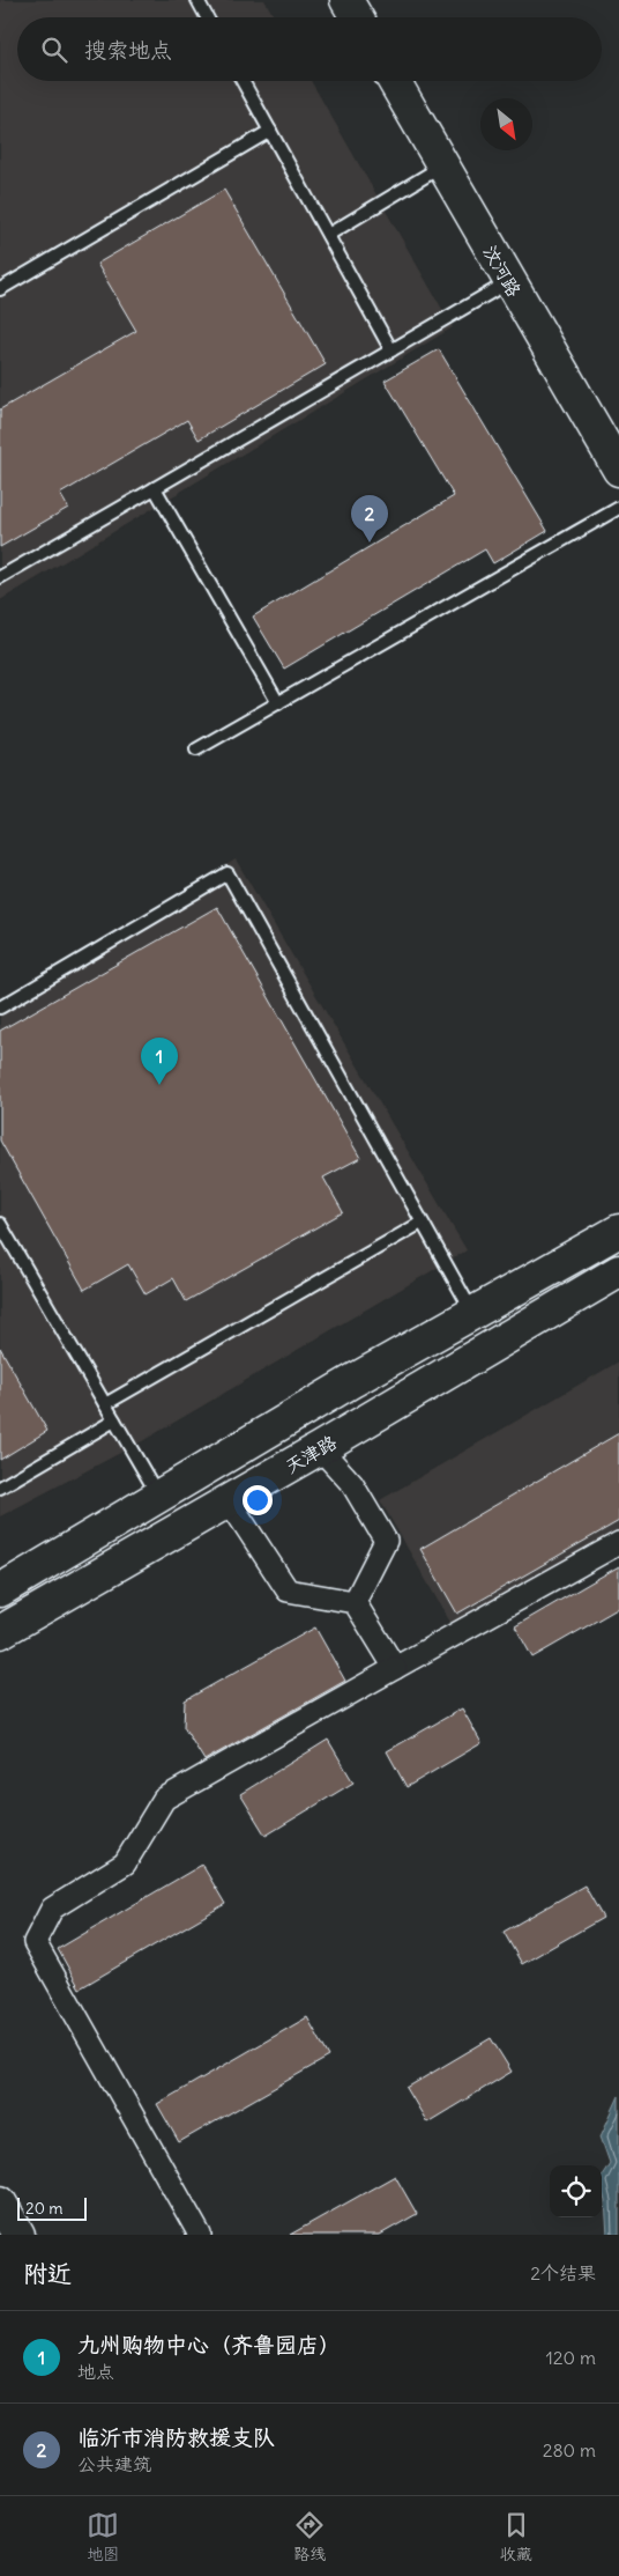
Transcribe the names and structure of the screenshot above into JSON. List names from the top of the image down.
{
  "streets": {
    "main road": ["汶河路", "天津路"]
  },
  "scale_bar": "20 m",
  "north": "bottom right",
  "page": {
    "search": "搜索地点",
    "pins": ["2", "1"],
    "scale": "20 m",
    "heading": ["附近", "2个结果"],
    "list": [
      {
        "mark": "1",
        "name": "九州购物中心（齐鲁园店）",
        "note": "地点",
        "value": "120 m"
      },
      {
        "mark": "2",
        "name": "临沂市消防救援支队",
        "note": "公共建筑",
        "value": "280 m"
      }
    ],
    "nav": ["地图", "路线", "收藏"]
  }
}
